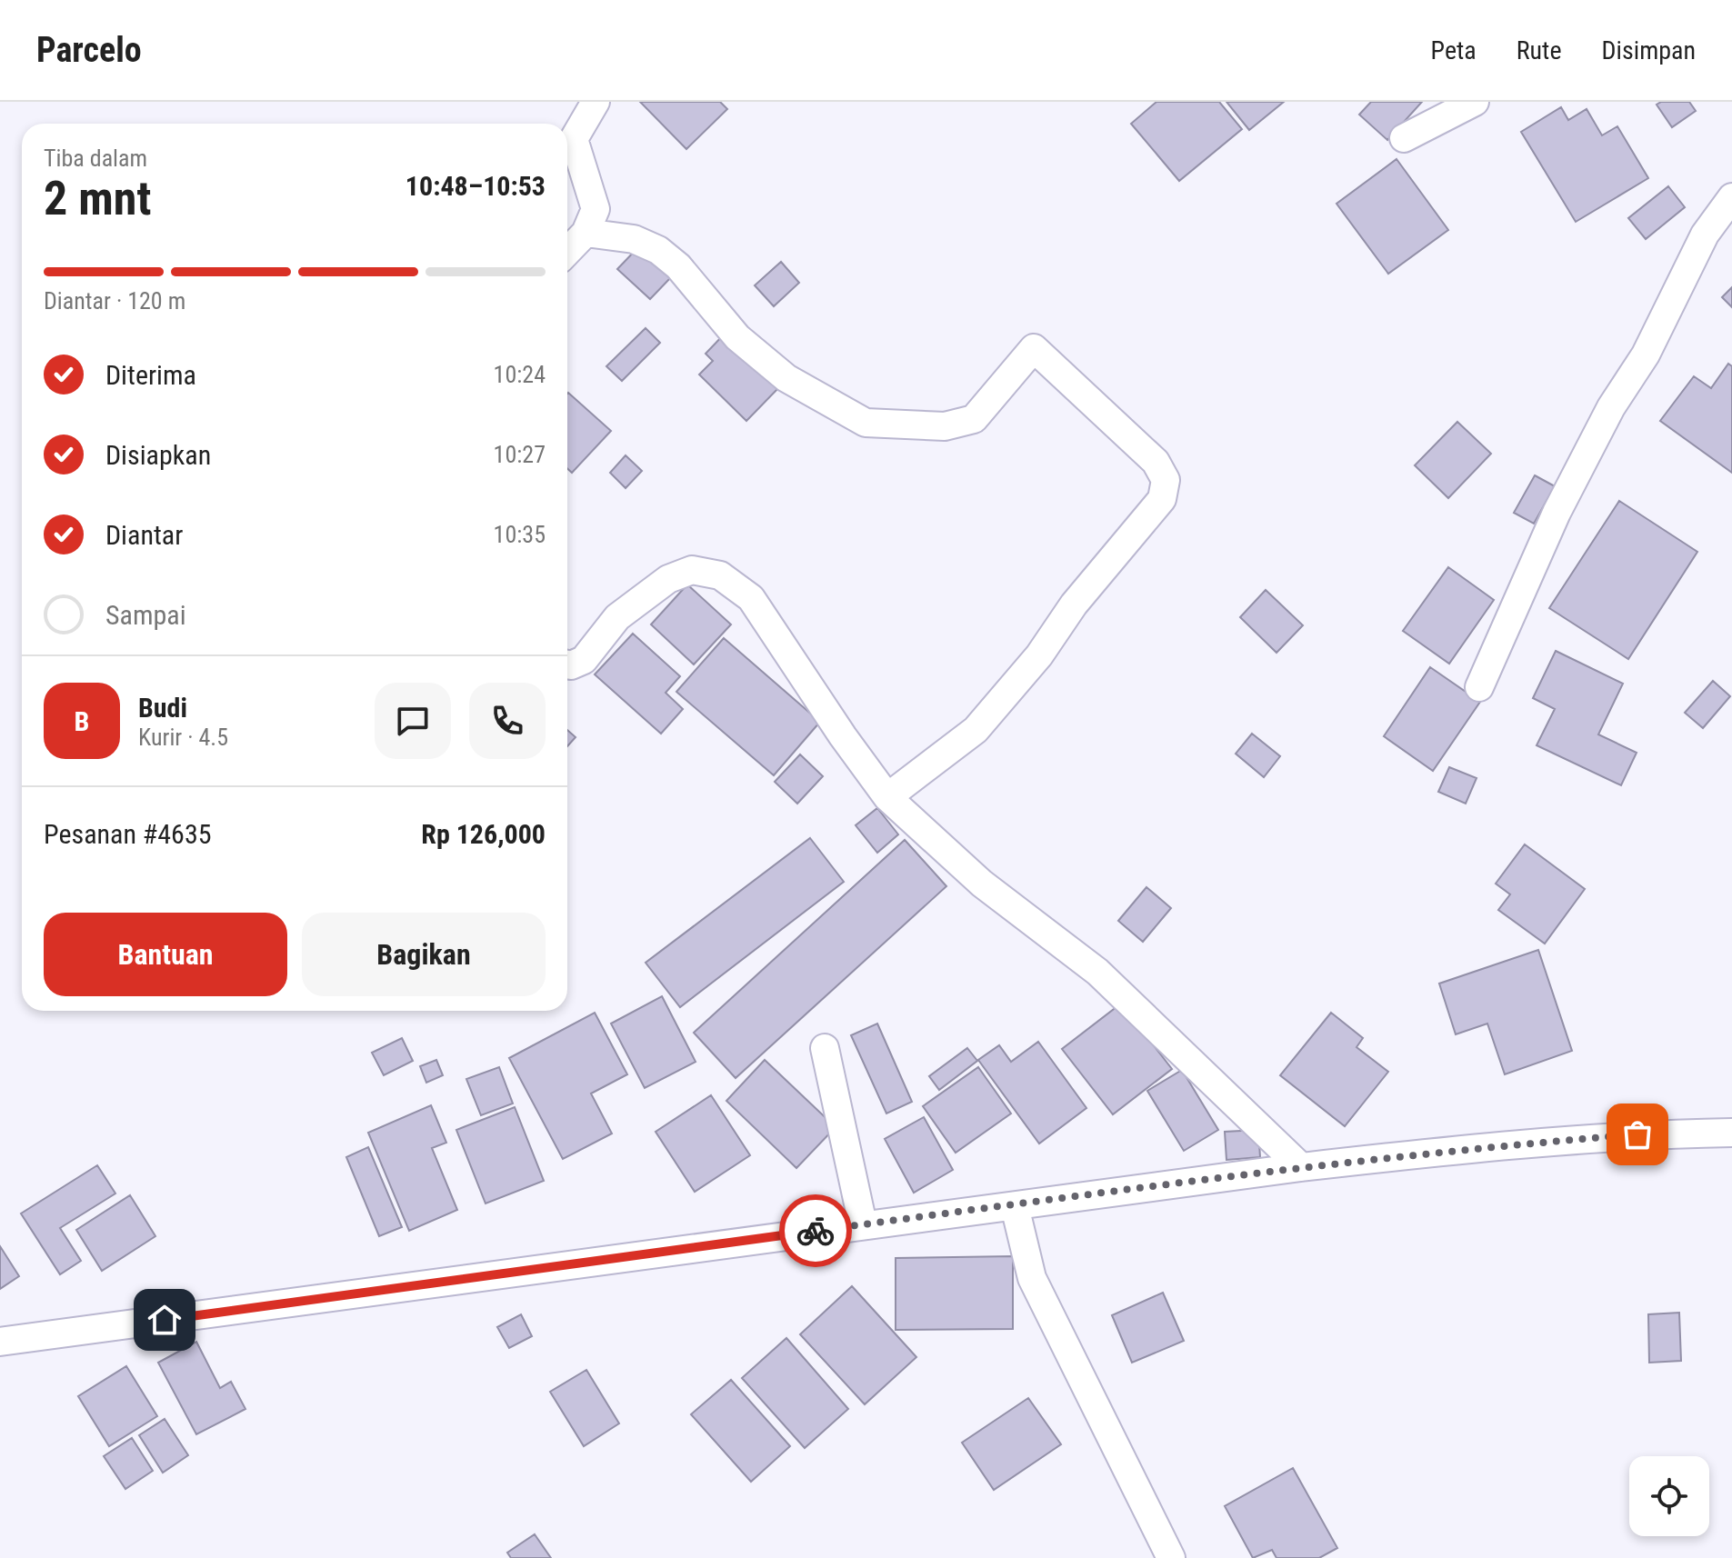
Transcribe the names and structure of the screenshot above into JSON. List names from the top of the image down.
{
  "page": {
    "header": "Parcelo",
    "nav": ["Peta", "Rute", "Disimpan"],
    "heading": ["2 mnt", "Tiba dalam", "10:48–10:53"],
    "panel": [
      "Budi",
      "Kurir · 4.5",
      "Pesanan #4635",
      "Rp 126,000"
    ],
    "bar": "Diantar · 120 m",
    "list": [
      ["Diterima", "10:24"],
      ["Disiapkan", "10:27"],
      ["Diantar", "10:35"],
      "Sampai"
    ],
    "round": "B",
    "buttons": ["Bantuan", "Bagikan"]
  }
}
